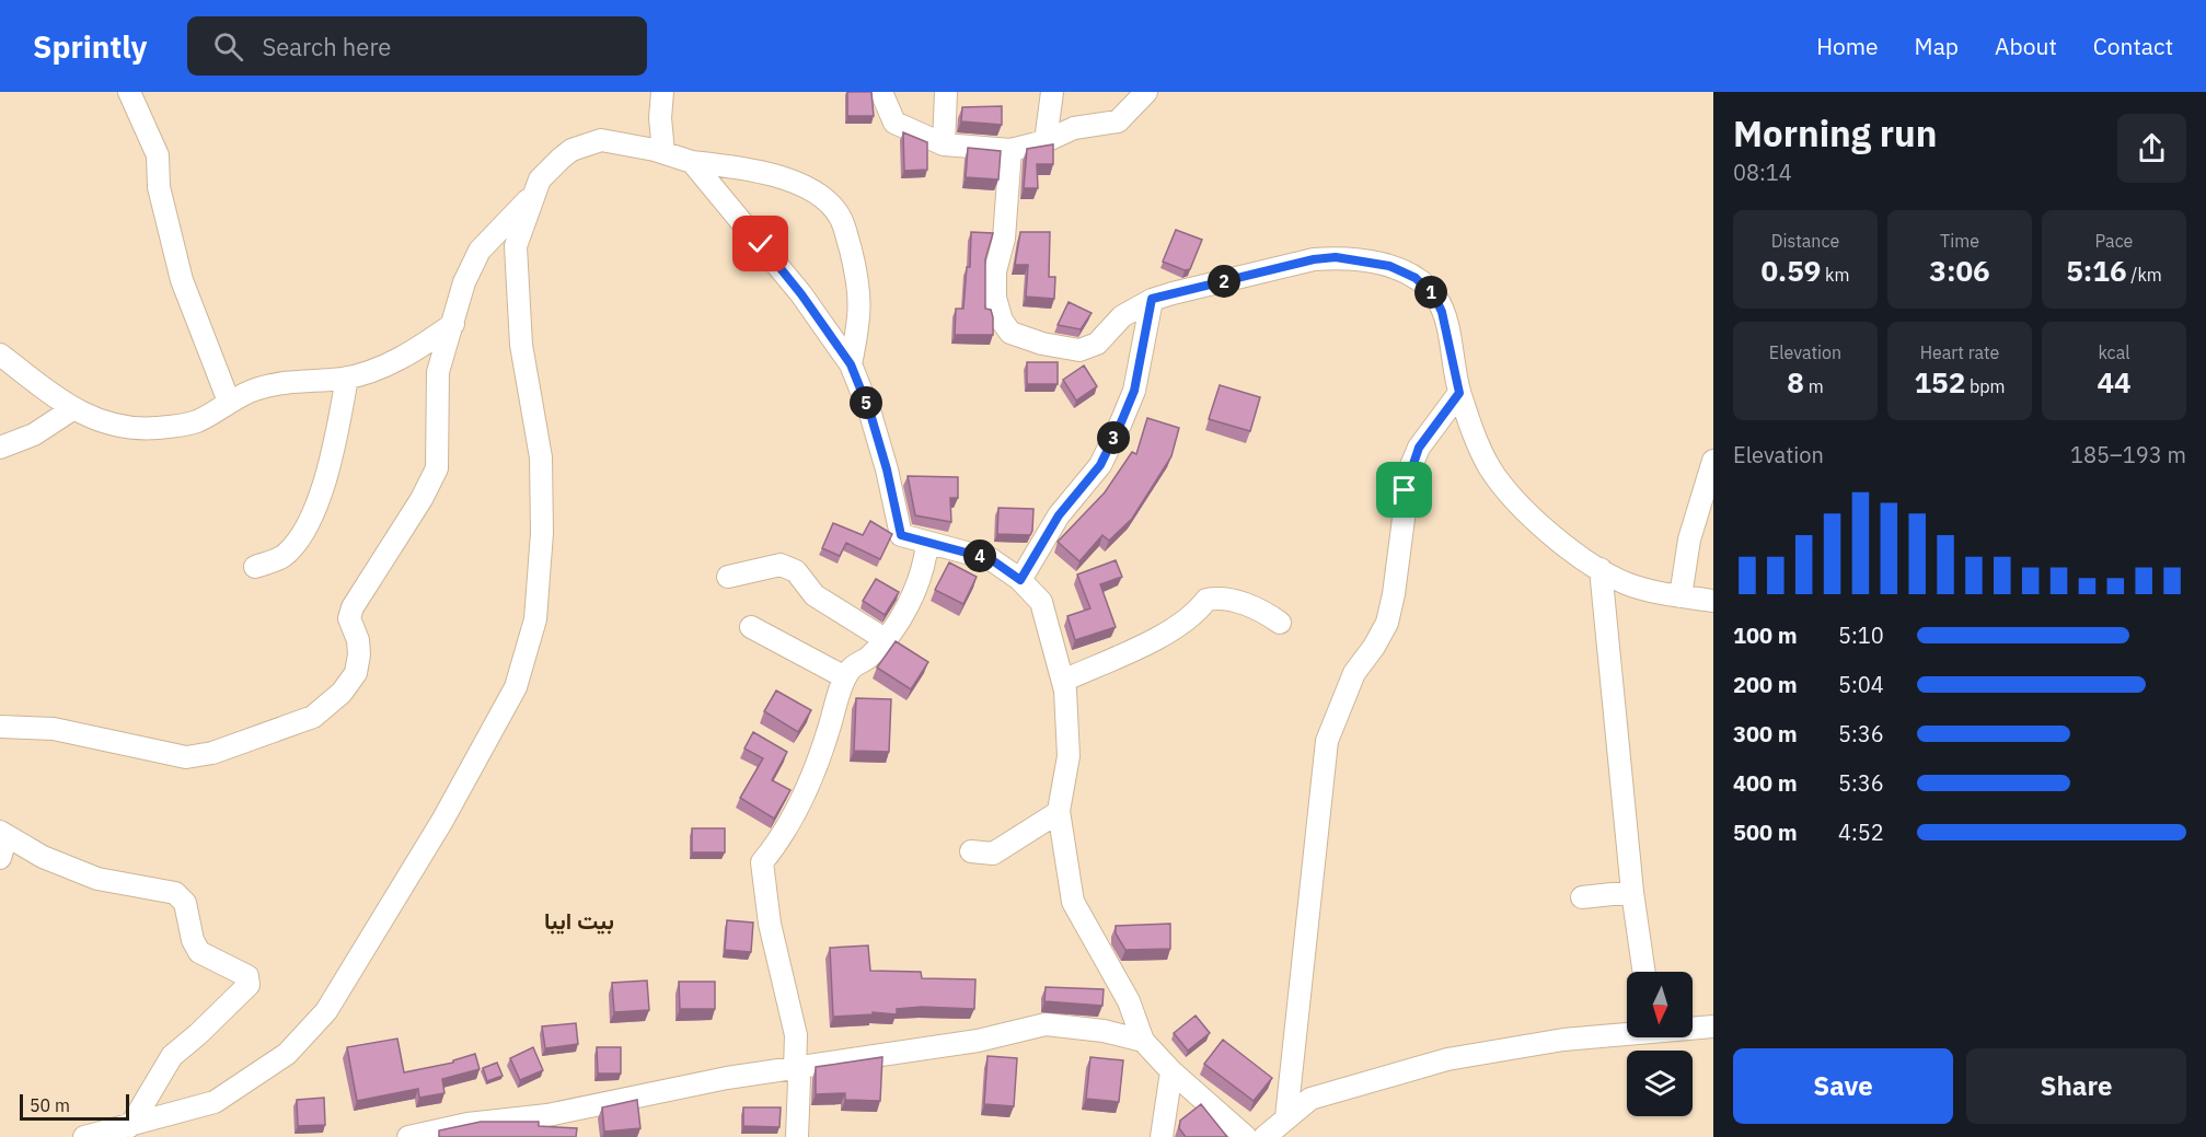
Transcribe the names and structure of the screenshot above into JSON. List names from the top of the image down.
{
  "districts": ["بيت ايبا"],
  "scale_bar": "50 m",
  "north": "bottom",
  "page": {
    "header": "Sprintly",
    "search": "Search here",
    "nav": [
      "Home",
      "Map",
      "About",
      "Contact"
    ],
    "heading": ["Morning run", "08:14"],
    "stats": [
      ["Distance", "0.59 km"],
      ["Time", "3:06"],
      ["Pace", "5:16 /km"],
      ["Elevation", "8 m"],
      ["Heart rate", "152 bpm"],
      ["kcal", "44"]
    ],
    "pins": [
      "2",
      "1",
      "5",
      "3",
      "4"
    ],
    "chart": ["Elevation", "185–193 m"],
    "list": [
      {
        "name": "100 m",
        "note": "5:10"
      },
      {
        "name": "200 m",
        "note": "5:04"
      },
      {
        "name": "300 m",
        "note": "5:36"
      },
      {
        "name": "400 m",
        "note": "5:36"
      },
      {
        "name": "500 m",
        "note": "4:52"
      }
    ],
    "buttons": ["Save", "Share"],
    "scale": "50 m"
  }
}
